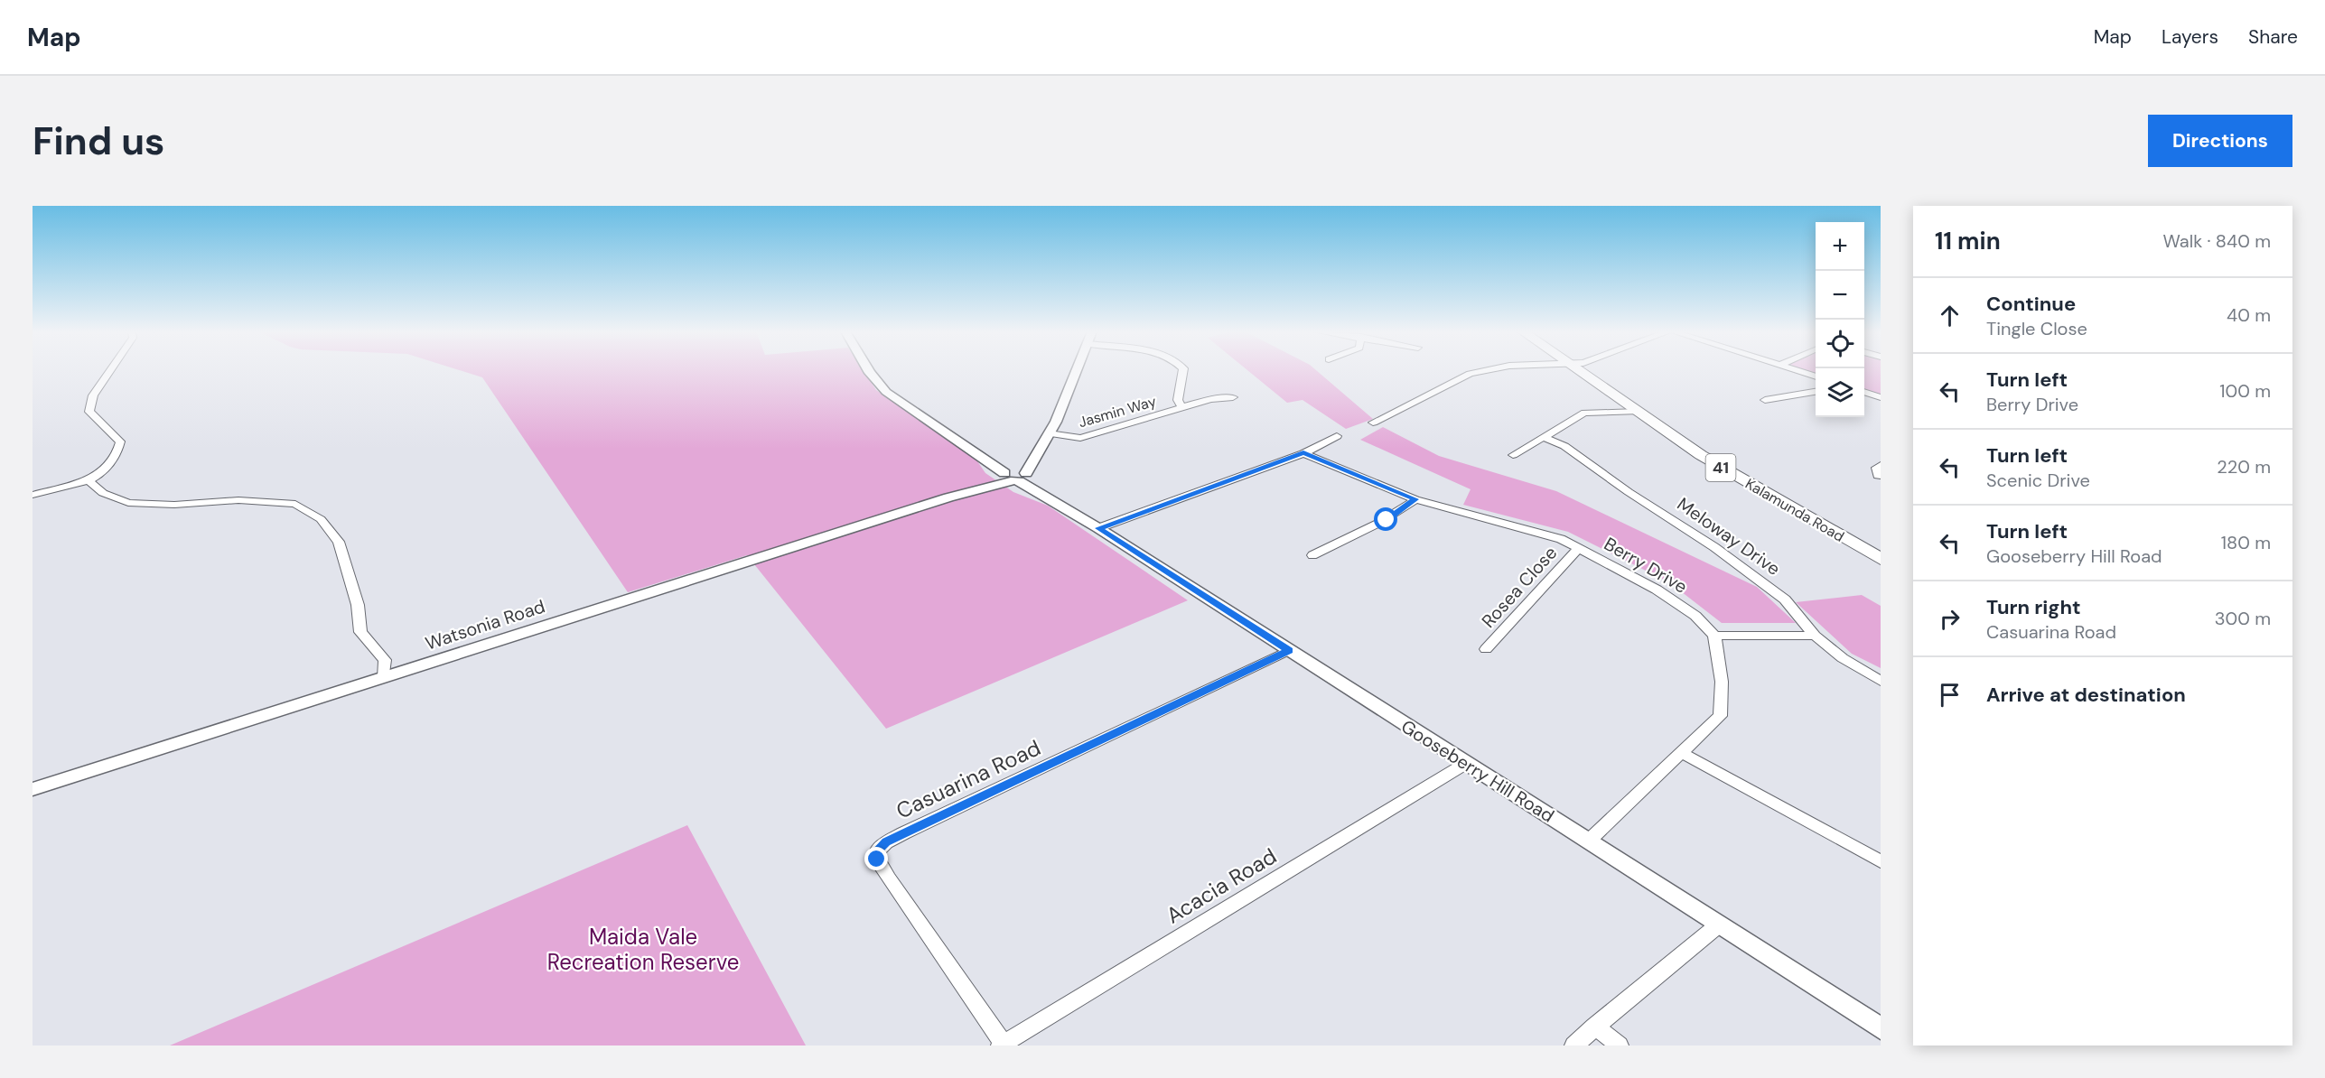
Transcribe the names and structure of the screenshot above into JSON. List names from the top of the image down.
{
  "streets": {
    "main road": ["41", "Kalamunda Road"],
    "street": [
      "Jasmin Way",
      "Meloway Drive",
      "Berry Drive",
      "Rosea Close",
      "Watsonia Road",
      "Gooseberry Hill Road",
      "Casuarina Road",
      "Acacia Road"
    ]
  },
  "crossings": [
    ["Berry Drive", "Rosea Close"],
    ["Watsonia Road", "Gooseberry Hill Road"],
    ["Gooseberry Hill Road", "Casuarina Road"],
    ["Gooseberry Hill Road", "Acacia Road"],
    ["Casuarina Road", "Acacia Road"]
  ],
  "parks": ["Maida Vale Recreation Reserve"],
  "page": {
    "header": "Map",
    "nav": ["Map", "Layers", "Share"],
    "buttons": "Directions",
    "title": "Find us",
    "heading": ["11 min", "Walk · 840 m"],
    "map_buttons": ["+", "−"],
    "list": [
      ["Continue", "Tingle Close", "40 m"],
      ["Turn left", "Berry Drive", "100 m"],
      ["Turn left", "Scenic Drive", "220 m"],
      ["Turn left", "Gooseberry Hill Road", "180 m"],
      ["Turn right", "Casuarina Road", "300 m"],
      "Arrive at destination"
    ]
  }
}
